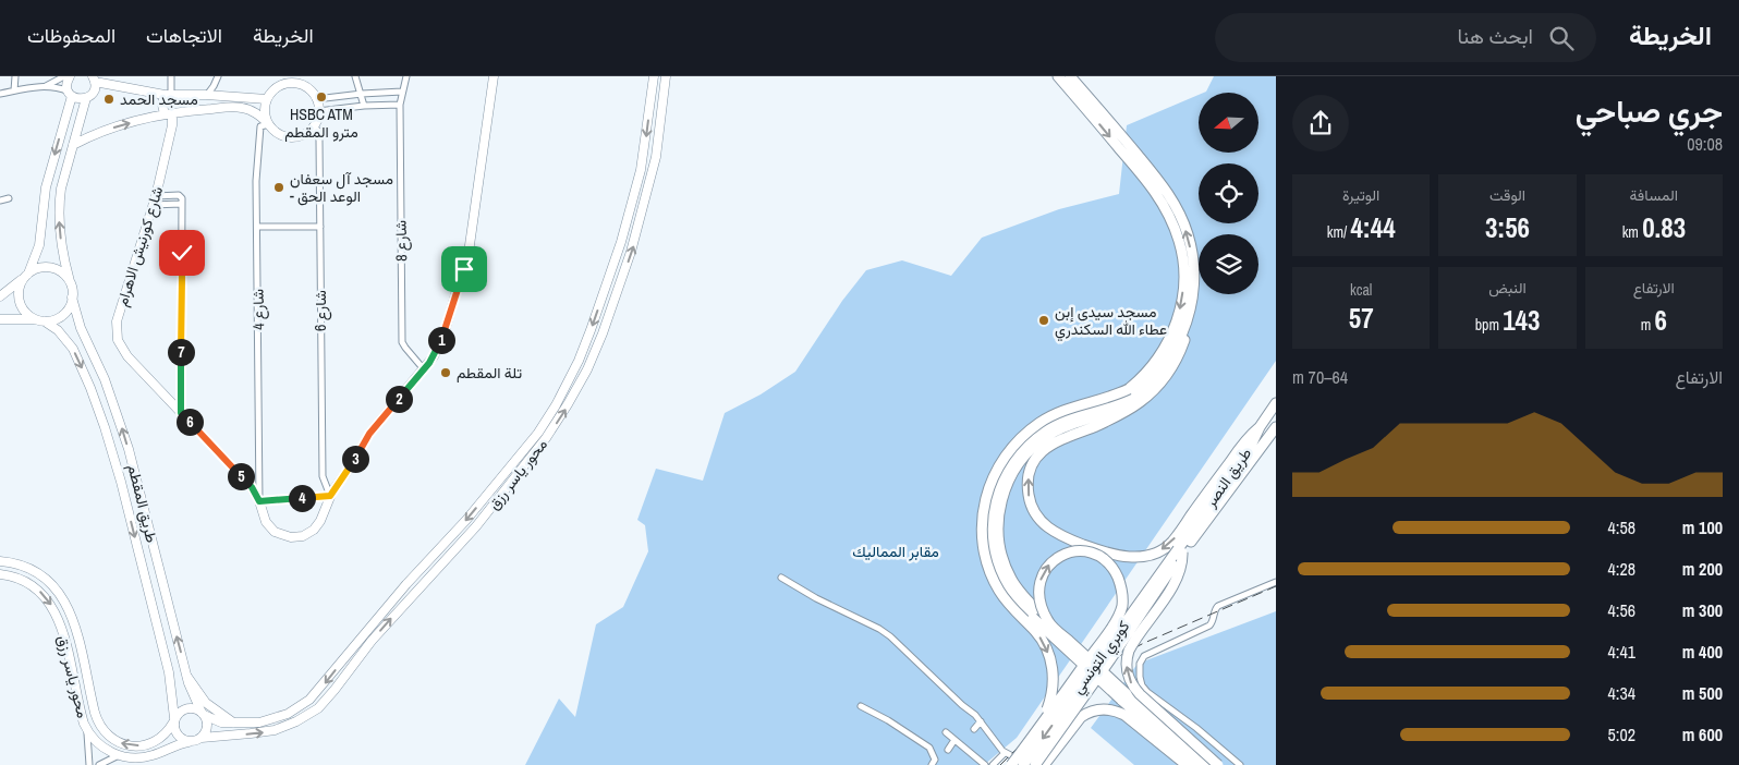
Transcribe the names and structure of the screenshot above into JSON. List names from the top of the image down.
{
  "streets": {
    "highway": ["طريق النصر", "كوبري التونسي"],
    "main road": ["شارع كورنيش الاهرام", "محور ياسر رزق", "طريق المقطم"],
    "street": ["شارع 8", "شارع 4", "شارع 6"]
  },
  "crossings": [
    ["شارع 8", "شارع كورنيش الاهرام"],
    ["شارع كورنيش الاهرام", "شارع 4"],
    ["شارع كورنيش الاهرام", "شارع 6"],
    ["شارع 4", "شارع 6"],
    ["محور ياسر رزق", "طريق المقطم"],
    ["طريق النصر", "كوبري التونسي"]
  ],
  "parks": ["مقابر المماليك"],
  "places": [
    "HSBC ATM مترو المقطم",
    "مسجد الحمد",
    "مسجد آل سعفان - الوعد الحق",
    "مسجد سيدى إبن عطاء الله السكندري",
    "تلة المقطم"
  ],
  "north": "left",
  "page": {
    "header": "الخريطة",
    "search": "ابحث هنا",
    "nav": ["الخريطة", "الاتجاهات", "المحفوظات"],
    "heading": ["جري صباحي", "09:08"],
    "stats": [
      ["المسافة", "0.83 km"],
      ["الوقت", "3:56"],
      ["الوتيرة", "4:44 /km"],
      ["الارتفاع", "6 m"],
      ["النبض", "143 bpm"],
      ["kcal", "57"]
    ],
    "pins": [
      "1",
      "7",
      "2",
      "6",
      "3",
      "5",
      "4"
    ],
    "chart": ["الارتفاع", "64–70 m"],
    "list": [
      {
        "name": "100 m",
        "note": "4:58"
      },
      {
        "name": "200 m",
        "note": "4:28"
      },
      {
        "name": "300 m",
        "note": "4:56"
      },
      {
        "name": "400 m",
        "note": "4:41"
      },
      {
        "name": "500 m",
        "note": "4:34"
      },
      {
        "name": "600 m",
        "note": "5:02"
      }
    ]
  }
}
